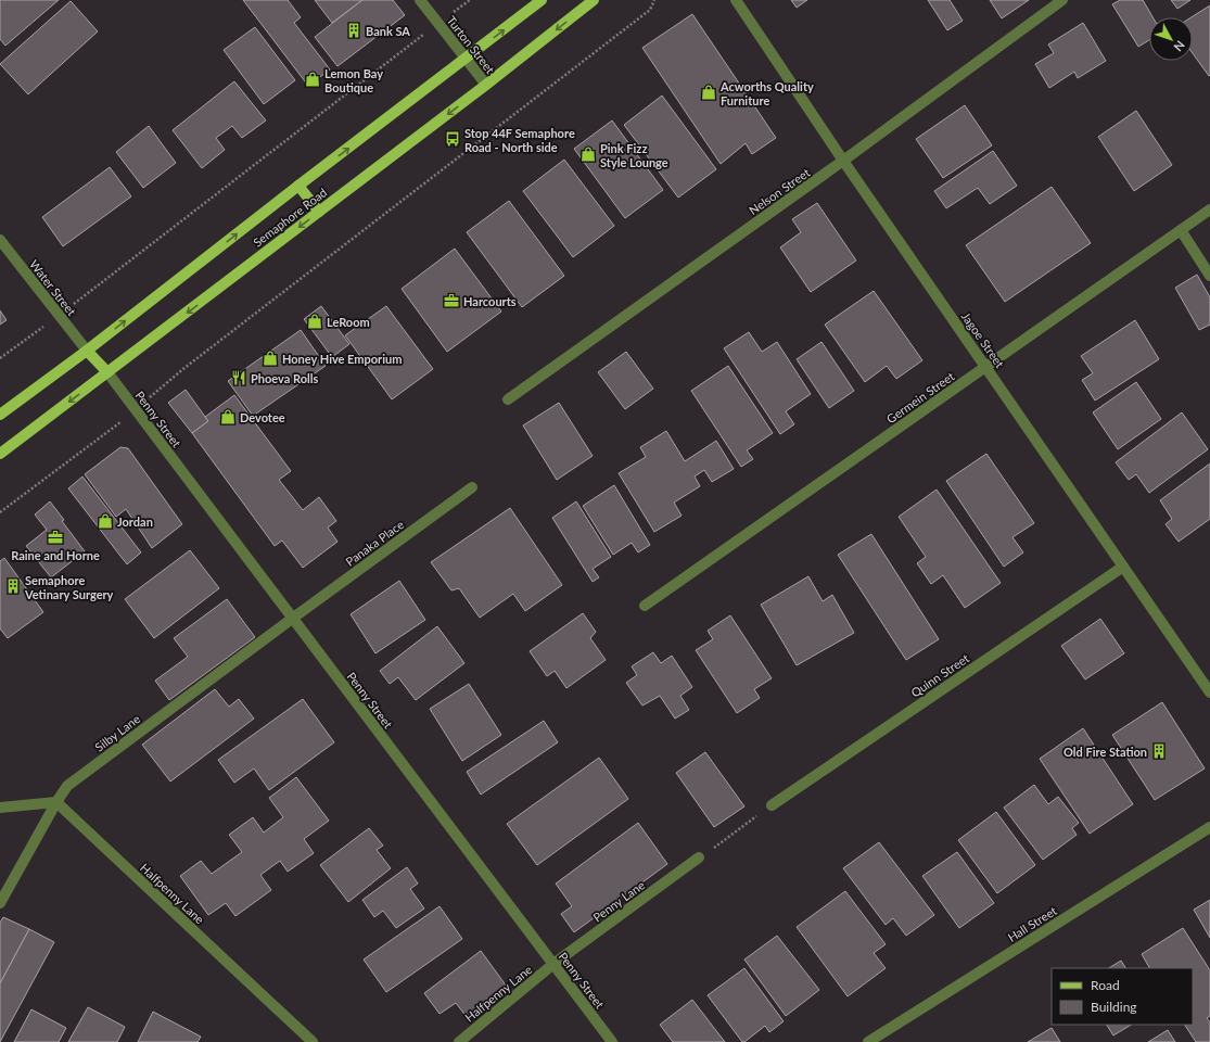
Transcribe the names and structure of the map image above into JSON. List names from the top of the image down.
{
  "streets": {
    "main road": ["Semaphore Road"],
    "street": [
      "Turton Street",
      "Nelson Street",
      "Water Street",
      "Jagoe Street",
      "Germein Street",
      "Penny Street",
      "Panaka Place",
      "Quinn Street",
      "Silby Lane",
      "Halfpenny Lane",
      "Penny Lane",
      "Hall Street"
    ]
  },
  "crossings": [
    ["Turton Street", "Semaphore Road"],
    ["Nelson Street", "Jagoe Street"],
    ["Semaphore Road", "Water Street"],
    ["Semaphore Road", "Penny Street"],
    ["Jagoe Street", "Germein Street"],
    ["Jagoe Street", "Quinn Street"],
    ["Penny Street", "Panaka Place"],
    ["Penny Street", "Silby Lane"],
    ["Penny Street", "Halfpenny Lane"],
    ["Penny Street", "Penny Lane"],
    ["Panaka Place", "Silby Lane"],
    ["Silby Lane", "Halfpenny Lane"],
    ["Halfpenny Lane", "Penny Lane"]
  ],
  "places": {
    "building": ["Bank SA", "Semaphore Vetinary Surgery", "Old Fire Station"],
    "shop": [
      "Lemon Bay Boutique",
      "Acworths Quality Furniture",
      "Pink Fizz Style Lounge",
      "LeRoom",
      "Honey Hive Emporium",
      "Devotee",
      "Jordan"
    ],
    "bus stop": ["Stop 44F Semaphore Road - North side"],
    "office": ["Harcourts", "Raine and Horne"],
    "restaurant": ["Phoeva Rolls"]
  },
  "legend": ["Road", "Building"],
  "north": "bottom right"
}
